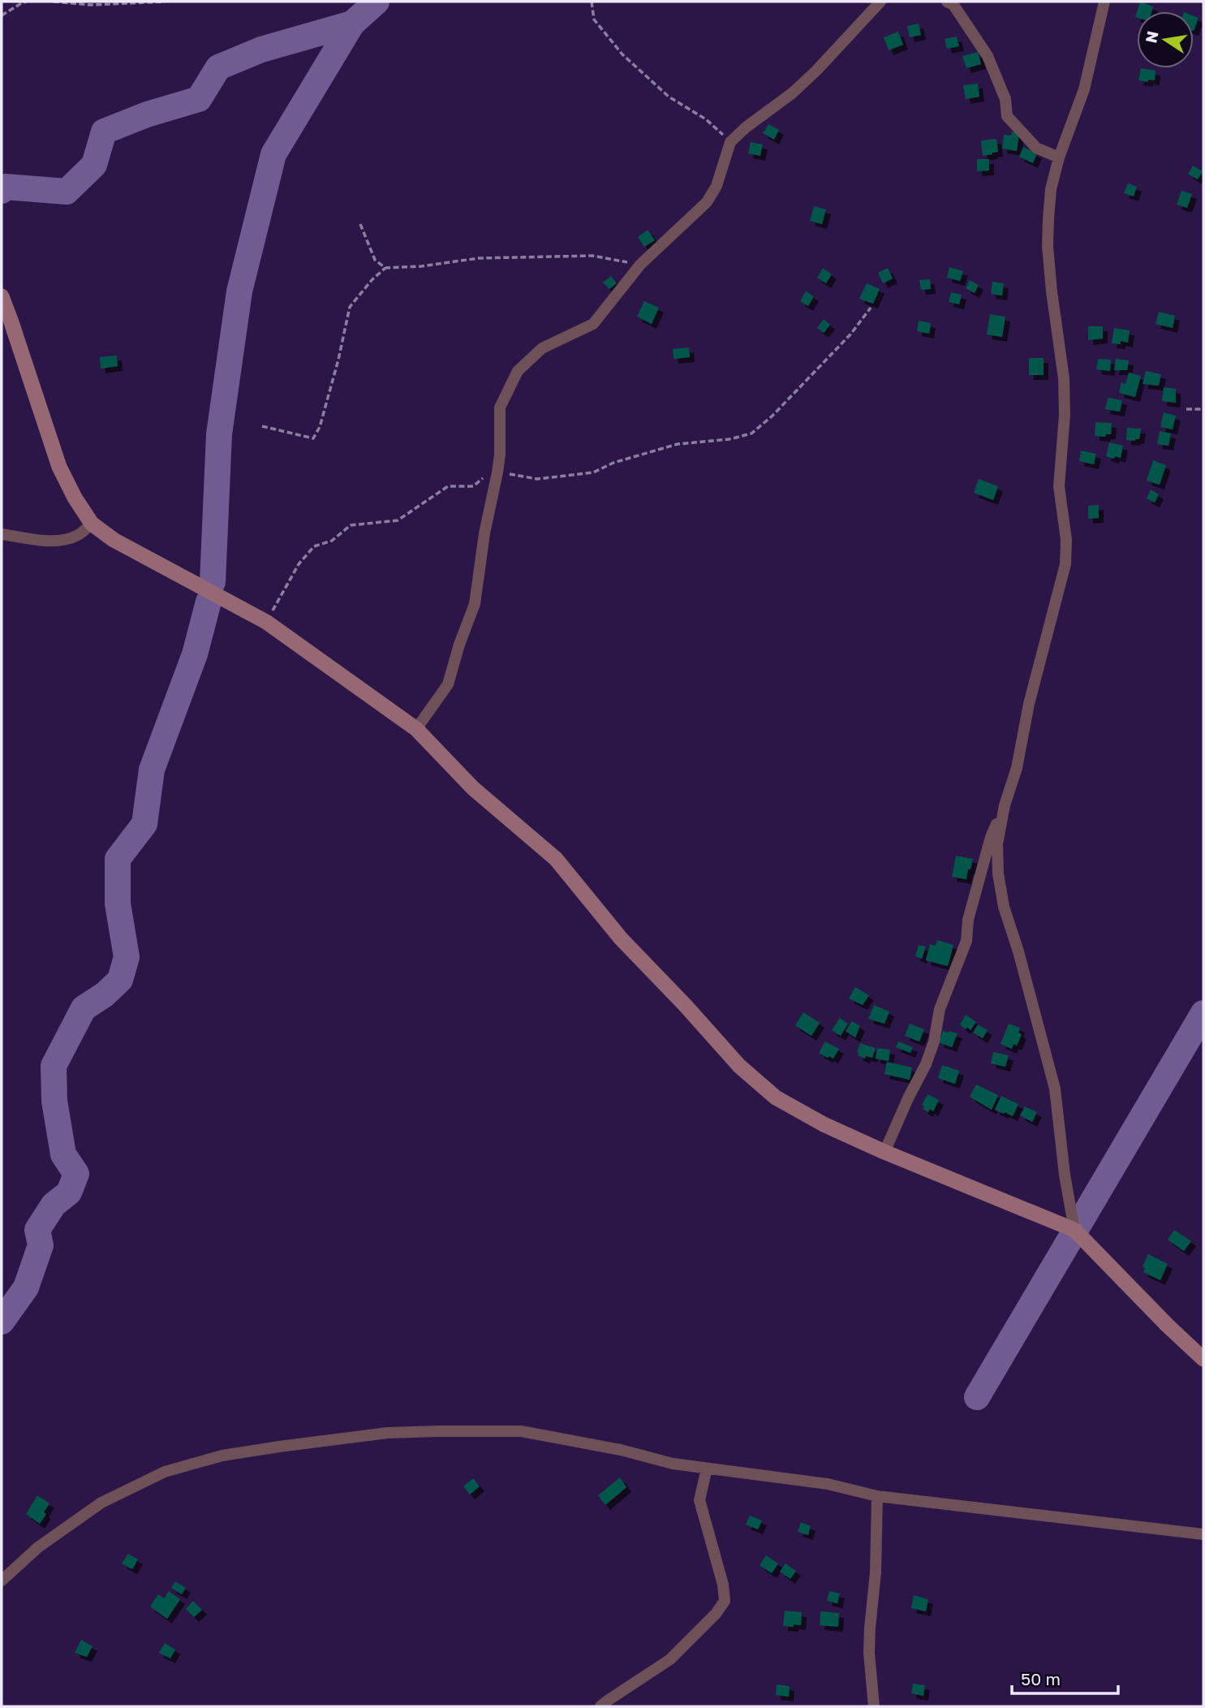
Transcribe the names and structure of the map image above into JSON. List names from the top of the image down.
{
  "scale_bar": "50 m",
  "north": "left"
}
